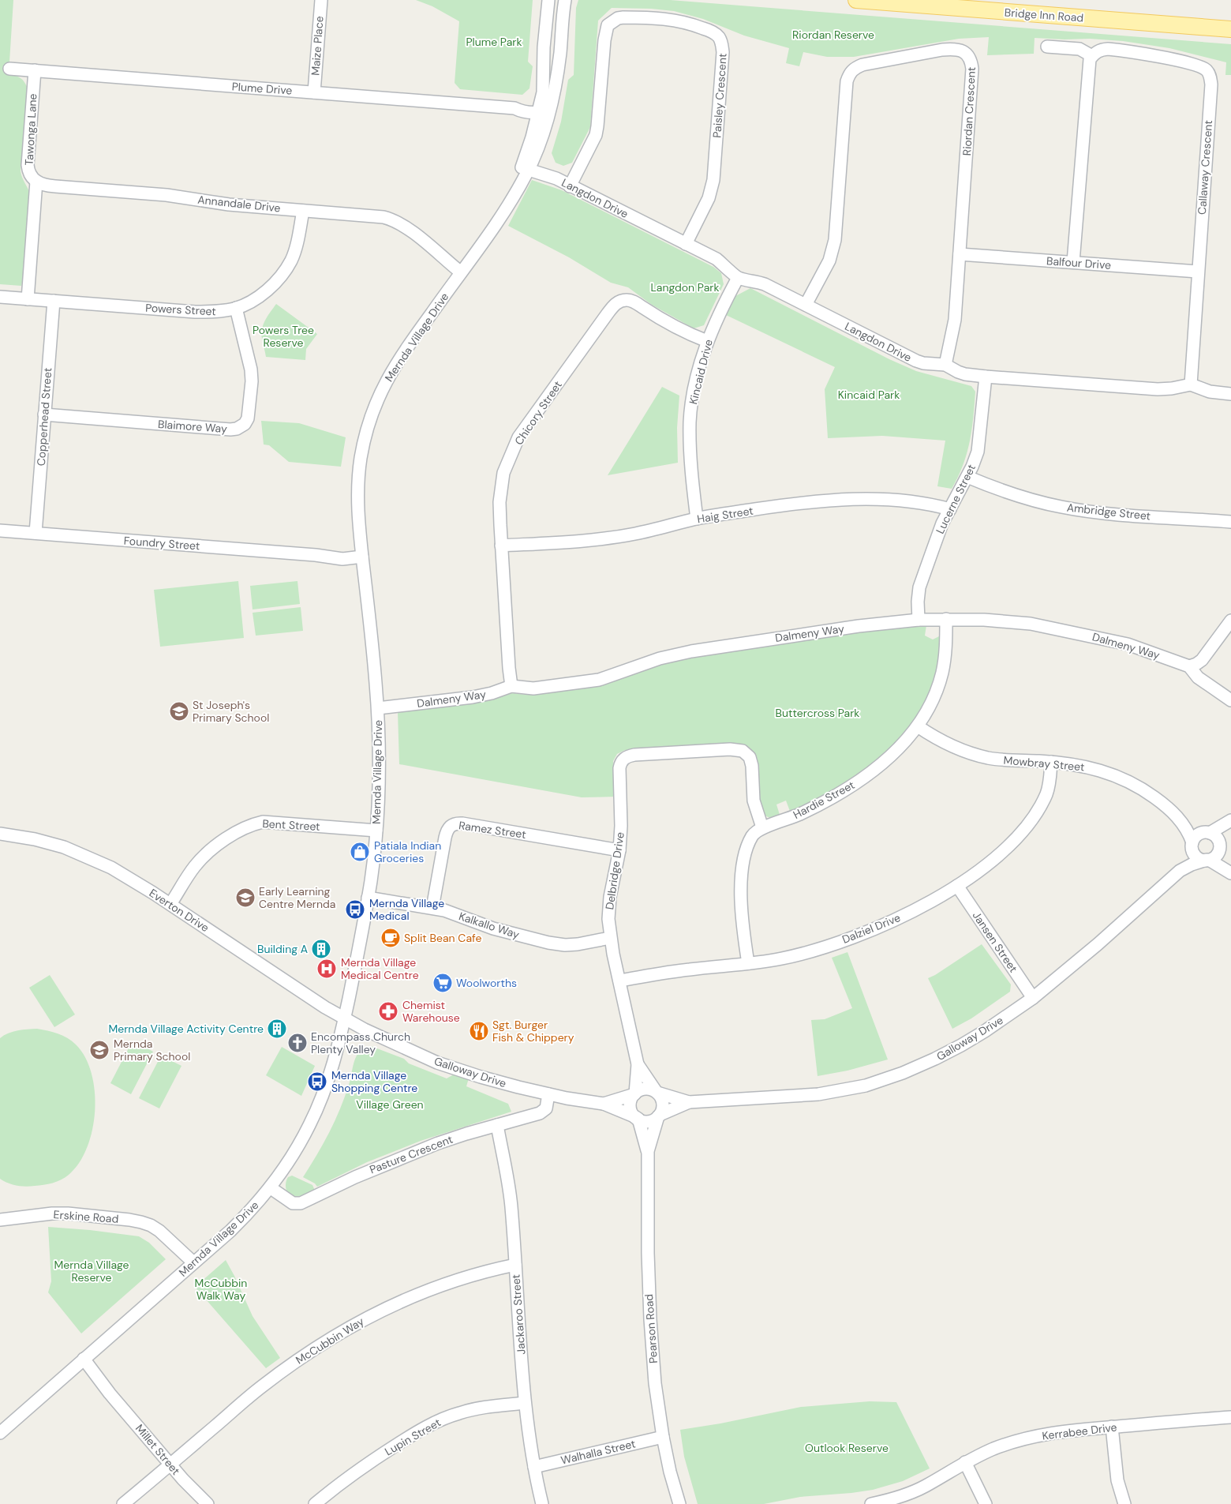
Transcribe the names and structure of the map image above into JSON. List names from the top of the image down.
{
  "streets": {
    "main road": ["Bridge Inn Road"],
    "street": [
      "Maize Place",
      "Plume Drive",
      "Paisley Crescent",
      "Riordan Crescent",
      "Tawonga Lane",
      "Callaway Crescent",
      "Langdon Drive",
      "Annandale Drive",
      "Balfour Drive",
      "Powers Street",
      "Mernda Village Drive",
      "Kincaid Drive",
      "Chicory Street",
      "Copperhead Street",
      "Blaimore Way",
      "Lucerne Street",
      "Ambridge Street",
      "Haig Street",
      "Foundry Street",
      "Dalmeny Way",
      "Mowbray Street",
      "Hardie Street",
      "Bent Street",
      "Ramez Street",
      "Delbridge Drive",
      "Everton Drive",
      "Kalkallo Way",
      "Dalziel Drive",
      "Jansen Street",
      "Galloway Drive",
      "Pasture Crescent",
      "Erskine Road",
      "Jackaroo Street",
      "Pearson Road",
      "McCubbin Way",
      "Kerrabee Drive",
      "Lupin Street",
      "Millet Street",
      "Walhalla Street"
    ]
  },
  "crossings": [
    ["Maize Place", "Plume Drive"],
    ["Plume Drive", "Tawonga Lane"],
    ["Plume Drive", "Mernda Village Drive"],
    ["Paisley Crescent", "Langdon Drive"],
    ["Riordan Crescent", "Langdon Drive"],
    ["Riordan Crescent", "Balfour Drive"],
    ["Tawonga Lane", "Annandale Drive"],
    ["Callaway Crescent", "Langdon Drive"],
    ["Callaway Crescent", "Balfour Drive"],
    ["Langdon Drive", "Mernda Village Drive"],
    ["Langdon Drive", "Kincaid Drive"],
    ["Langdon Drive", "Lucerne Street"],
    ["Annandale Drive", "Powers Street"],
    ["Annandale Drive", "Mernda Village Drive"],
    ["Powers Street", "Copperhead Street"],
    ["Powers Street", "Blaimore Way"],
    ["Mernda Village Drive", "Foundry Street"],
    ["Mernda Village Drive", "Dalmeny Way"],
    ["Mernda Village Drive", "Bent Street"],
    ["Mernda Village Drive", "Everton Drive"],
    ["Mernda Village Drive", "Kalkallo Way"],
    ["Mernda Village Drive", "Galloway Drive"],
    ["Mernda Village Drive", "Pasture Crescent"],
    ["Mernda Village Drive", "Erskine Road"],
    ["Mernda Village Drive", "Millet Street"],
    ["Kincaid Drive", "Chicory Street"],
    ["Kincaid Drive", "Haig Street"],
    ["Chicory Street", "Haig Street"],
    ["Chicory Street", "Dalmeny Way"],
    ["Copperhead Street", "Blaimore Way"],
    ["Copperhead Street", "Foundry Street"],
    ["Lucerne Street", "Ambridge Street"],
    ["Lucerne Street", "Haig Street"],
    ["Lucerne Street", "Dalmeny Way"],
    ["Dalmeny Way", "Hardie Street"],
    ["Mowbray Street", "Hardie Street"],
    ["Mowbray Street", "Dalziel Drive"],
    ["Mowbray Street", "Galloway Drive"],
    ["Hardie Street", "Delbridge Drive"],
    ["Hardie Street", "Dalziel Drive"],
    ["Bent Street", "Everton Drive"],
    ["Ramez Street", "Delbridge Drive"],
    ["Ramez Street", "Kalkallo Way"],
    ["Delbridge Drive", "Kalkallo Way"],
    ["Delbridge Drive", "Dalziel Drive"],
    ["Delbridge Drive", "Galloway Drive"],
    ["Delbridge Drive", "Pearson Road"],
    ["Everton Drive", "Galloway Drive"],
    ["Dalziel Drive", "Jansen Street"],
    ["Jansen Street", "Galloway Drive"],
    ["Galloway Drive", "Pasture Crescent"],
    ["Galloway Drive", "Pearson Road"],
    ["Pasture Crescent", "Jackaroo Street"],
    ["Jackaroo Street", "McCubbin Way"],
    ["Jackaroo Street", "Lupin Street"],
    ["Jackaroo Street", "Walhalla Street"],
    ["Pearson Road", "Walhalla Street"],
    ["McCubbin Way", "Millet Street"]
  ],
  "parks": [
    "Riordan Reserve",
    "Plume Park",
    "Langdon Park",
    "Powers Tree Reserve",
    "Kincaid Park",
    "Buttercross Park",
    "Village Green",
    "Mernda Village Reserve",
    "McCubbin Walk Way",
    "Outlook Reserve"
  ],
  "places": {
    "school or university": ["St Joseph's Primary School", "Early Learning Centre Mernda", "Mernda Primary School"],
    "shop": ["Patiala Indian Groceries"],
    "bus stop": ["Mernda Village Medical", "Mernda Village Shopping Centre"],
    "cafe": ["Split Bean Cafe"],
    "building": ["Building A", "Mernda Village Activity Centre"],
    "hospital": ["Mernda Village Medical Centre"],
    "supermarket": ["Woolworths"],
    "pharmacy": ["Chemist Warehouse"],
    "restaurant": ["Sgt. Burger Fish & Chippery"],
    "church": ["Encompass Church Plenty Valley"]
  }
}
